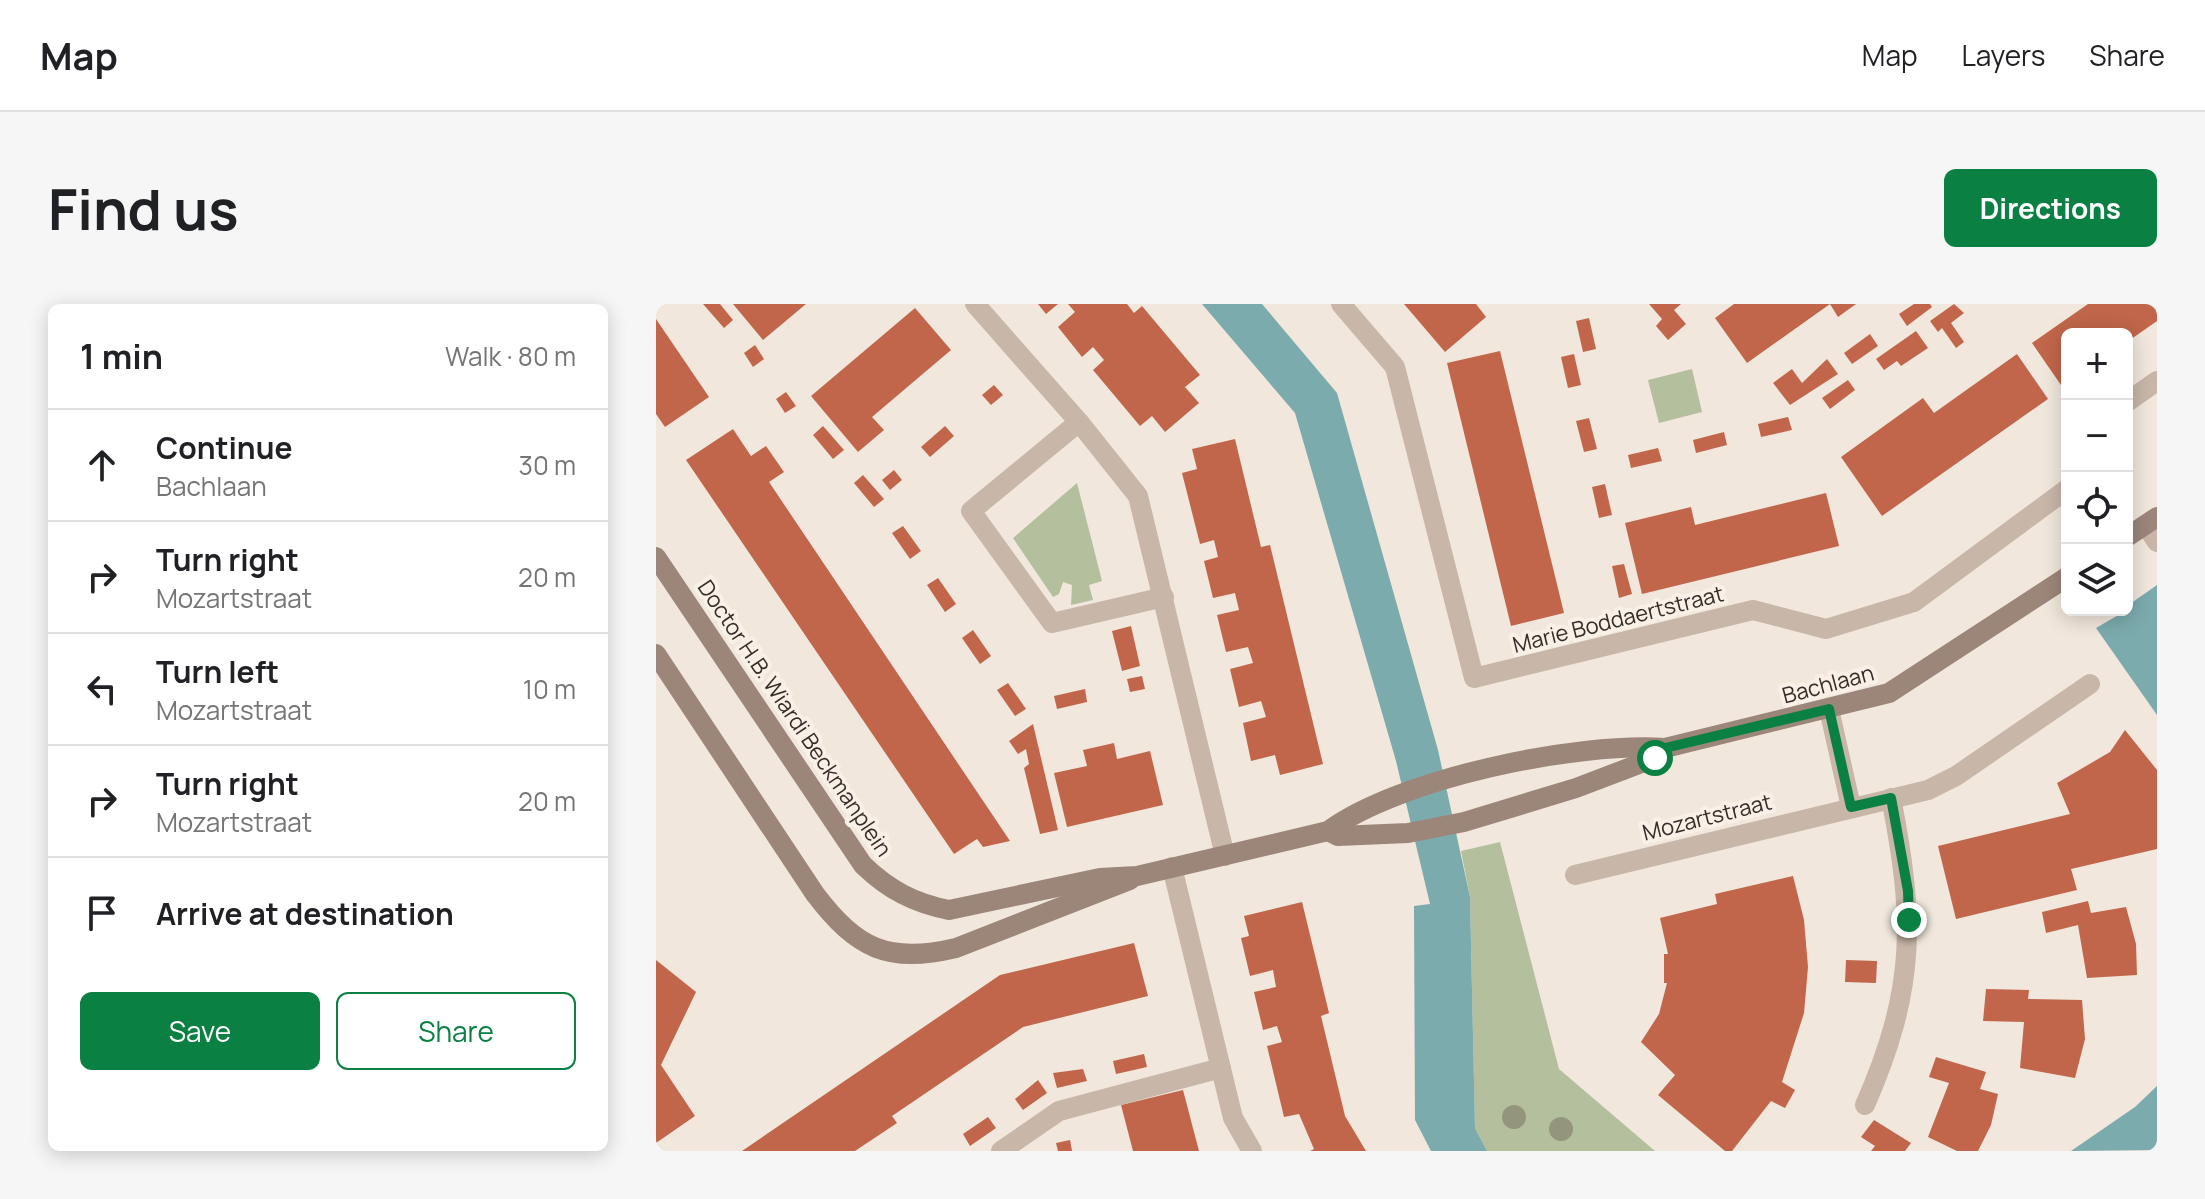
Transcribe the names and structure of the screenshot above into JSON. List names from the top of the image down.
{
  "streets": {
    "street": [
      "Marie Boddaertstraat",
      "Bachlaan",
      "Doctor H.B. Wiardi Beckmanplein",
      "Mozartstraat"
    ]
  },
  "crossings": [
    ["Bachlaan", "Doctor H.B. Wiardi Beckmanplein"]
  ],
  "page": {
    "header": "Map",
    "nav": ["Map", "Layers", "Share"],
    "buttons": [
      "Directions",
      ["Save", "Share"]
    ],
    "title": "Find us",
    "heading": ["1 min", "Walk · 80 m"],
    "map_buttons": ["+", "−"],
    "list": [
      ["Continue", "Bachlaan", "30 m"],
      ["Turn right", "Mozartstraat", "20 m"],
      ["Turn left", "Mozartstraat", "10 m"],
      ["Turn right", "Mozartstraat", "20 m"],
      "Arrive at destination"
    ]
  }
}
